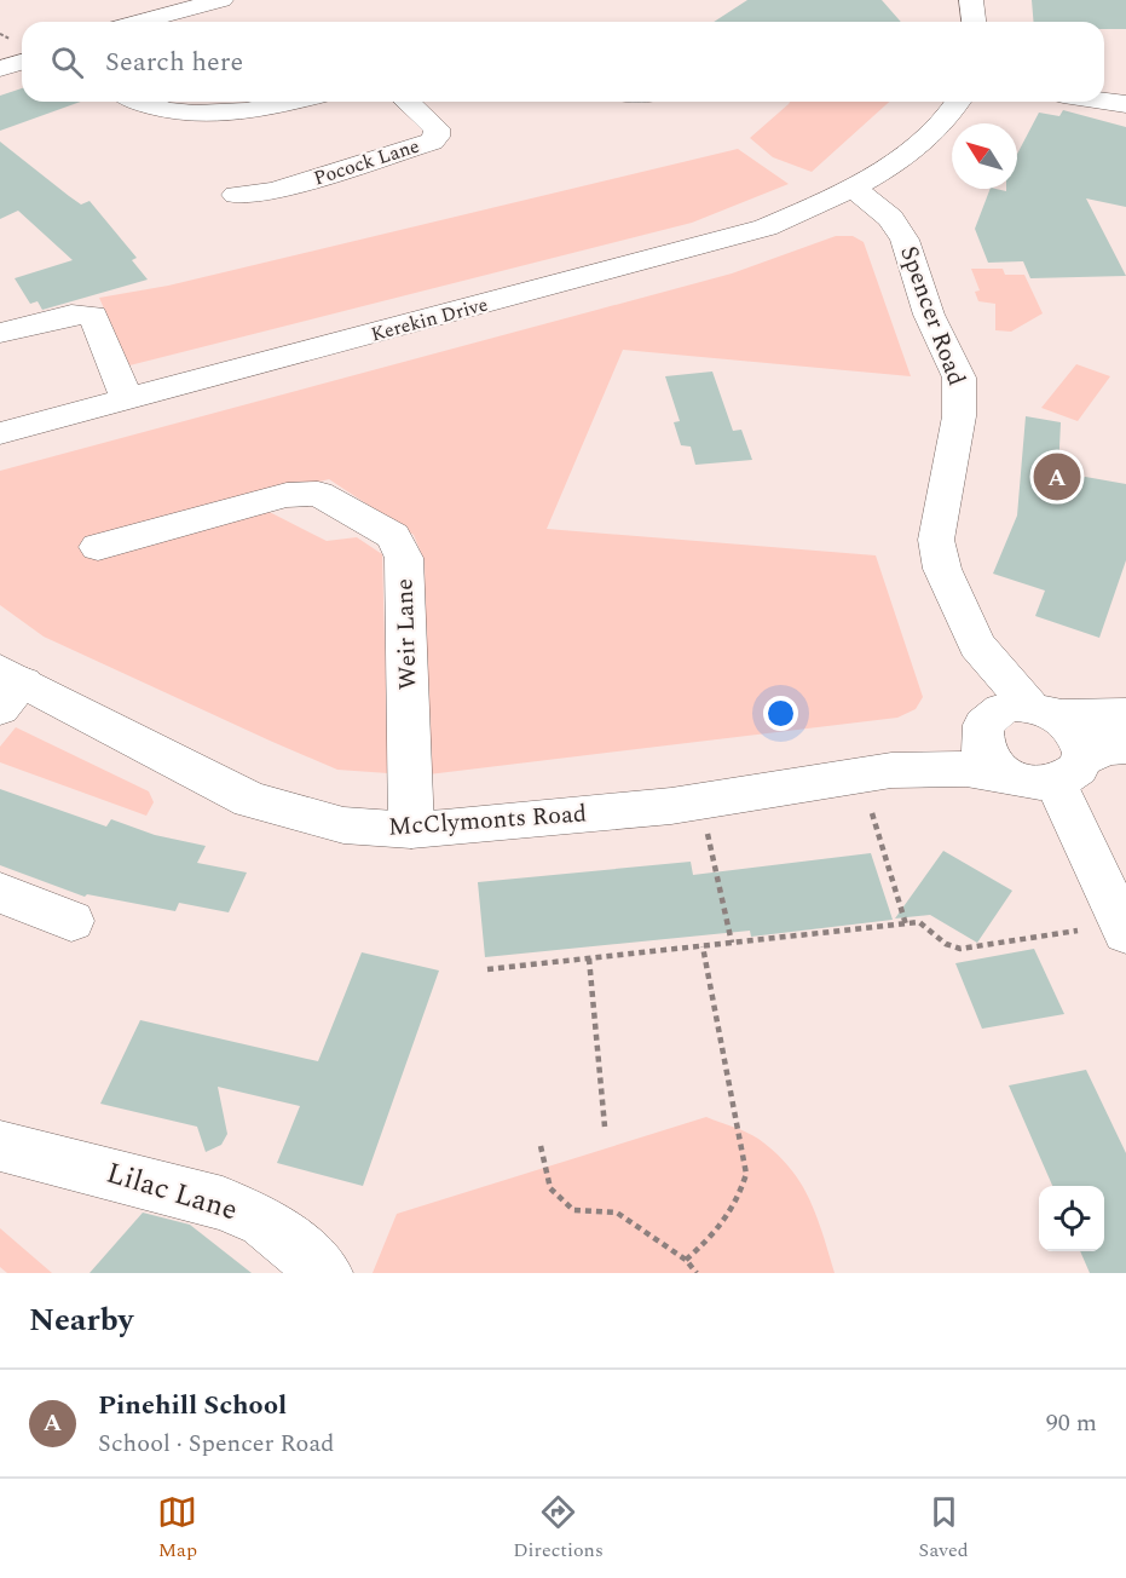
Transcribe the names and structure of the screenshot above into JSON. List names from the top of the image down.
{
  "streets": {
    "street": [
      "Pocock Lane",
      "Spencer Road",
      "Kerekin Drive",
      "Weir Lane",
      "McClymonts Road",
      "Lilac Lane"
    ]
  },
  "crossings": [
    ["Spencer Road", "Kerekin Drive"],
    ["Spencer Road", "McClymonts Road"],
    ["Weir Lane", "McClymonts Road"]
  ],
  "north": "top left",
  "page": {
    "search": "Search here",
    "pins": "A",
    "heading": "Nearby",
    "list": [
      {
        "mark": "A",
        "name": "Pinehill School",
        "note": "School · Spencer Road",
        "value": "90 m"
      }
    ],
    "nav": ["Map", "Directions", "Saved"]
  }
}
